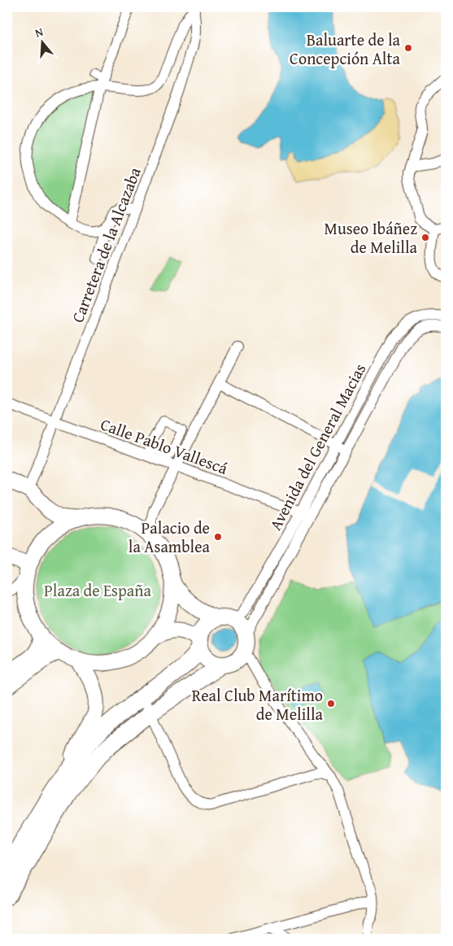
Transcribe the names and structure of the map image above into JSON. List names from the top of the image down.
{
  "streets": {
    "street": ["Carretera de la Alcazaba", "Calle Pablo Vallescá", "Avenida del General Macias"]
  },
  "crossings": [
    ["Carretera de la Alcazaba", "Calle Pablo Vallescá"],
    ["Calle Pablo Vallescá", "Avenida del General Macias"]
  ],
  "parks": ["Plaza de España"],
  "places": [
    "Baluarte de la Concepción Alta",
    "Museo Ibáñez de Melilla",
    "Palacio de la Asamblea",
    "Real Club Marítimo de Melilla"
  ],
  "north": "top"
}
